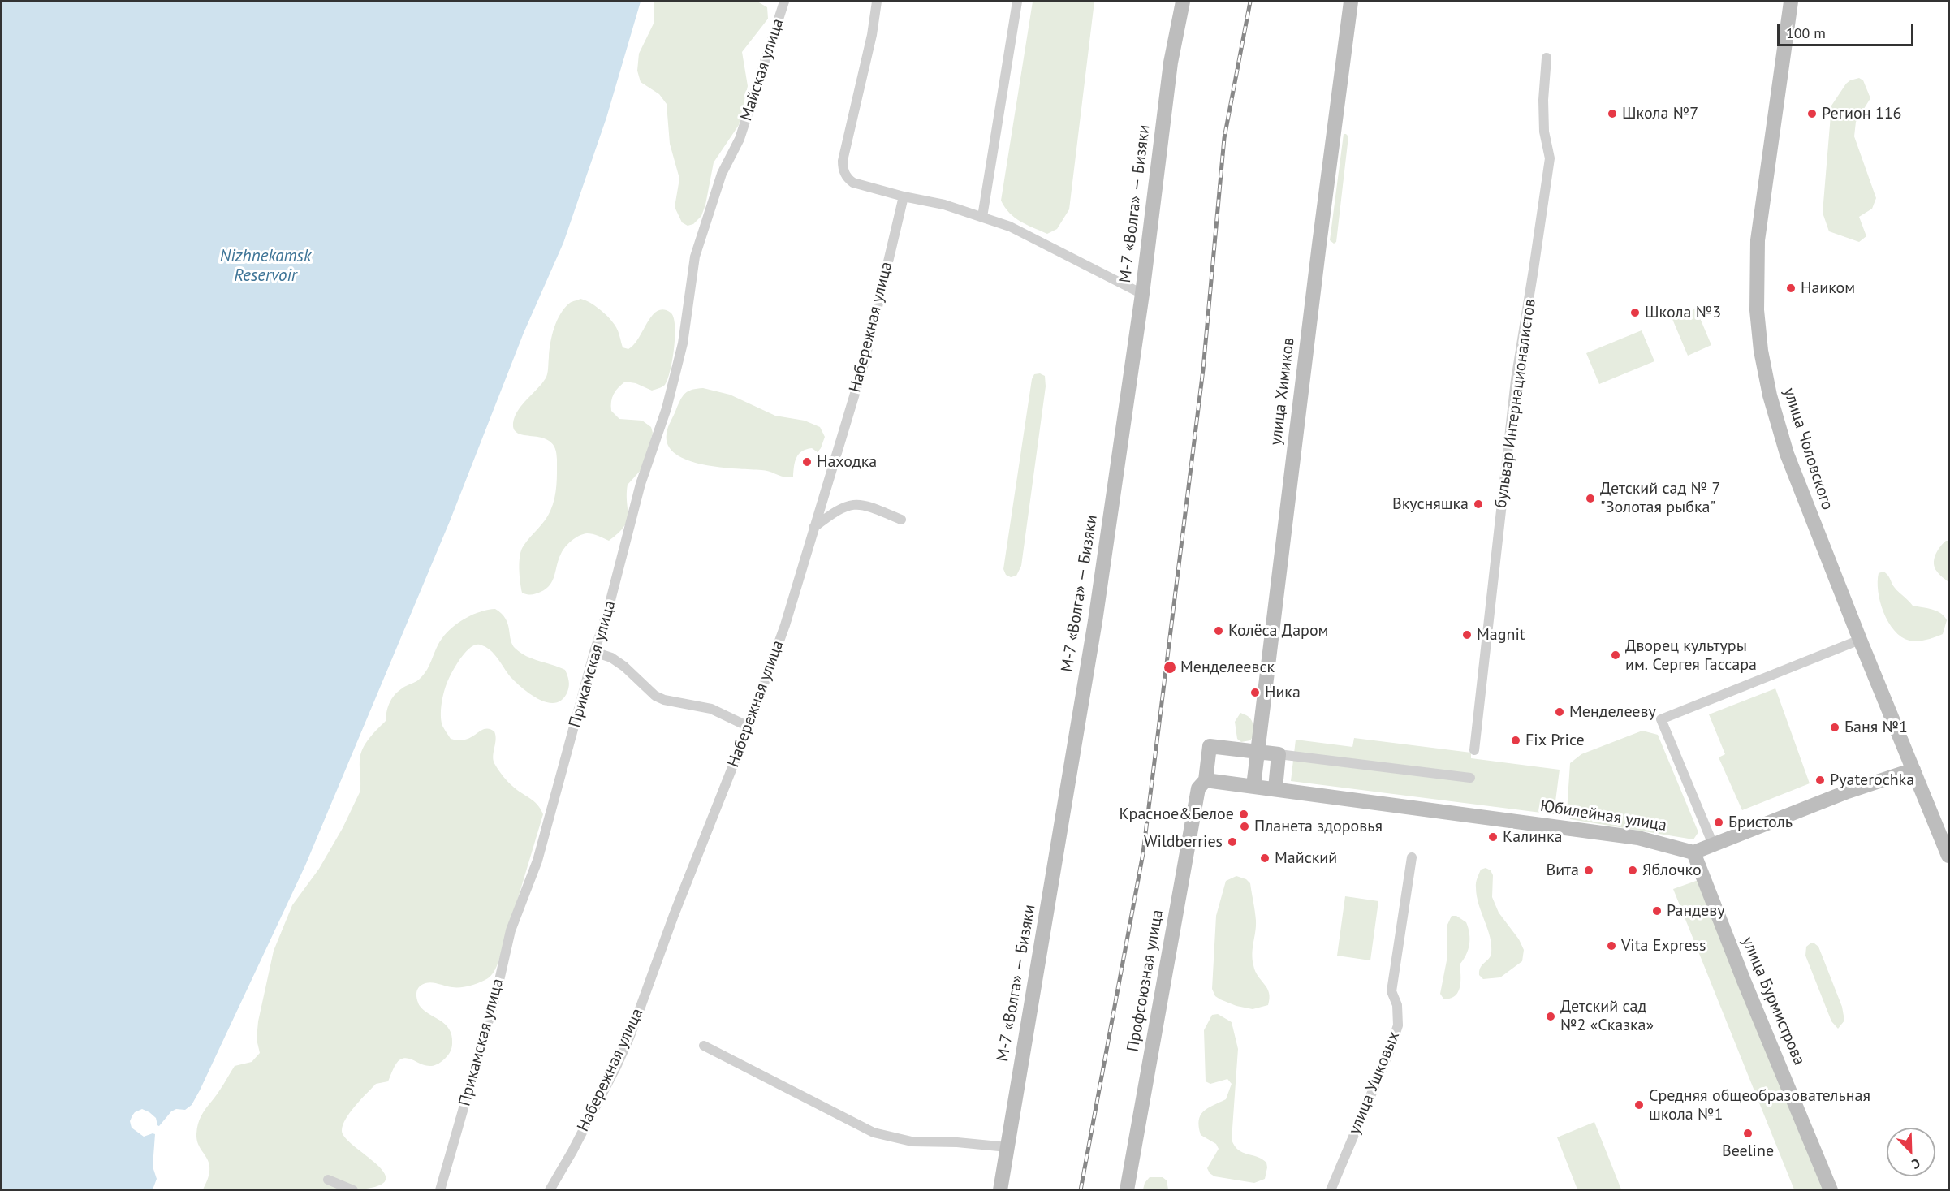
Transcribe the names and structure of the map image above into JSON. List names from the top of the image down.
{
  "streets": {
    "main road": [
      "М-7 «Волга» — Бизяки",
      "улица Химиков",
      "улица Чоловского",
      "Юбилейная улица",
      "Профсоюзная улица",
      "улица Бурмистрова"
    ],
    "street": [
      "Майская улица",
      "Набережная улица",
      "бульвар Интернационалистов",
      "Прикамская улица",
      "улица Ушковых"
    ]
  },
  "crossings": [
    ["Майская улица", "Прикамская улица"],
    ["улица Химиков", "Юбилейная улица"],
    ["улица Химиков", "Профсоюзная улица"],
    ["Юбилейная улица", "Профсоюзная улица"],
    ["Юбилейная улица", "улица Бурмистрова"]
  ],
  "water": ["Nizhnekamsk Reservoir"],
  "places": [
    "Школа №7",
    "Регион 116",
    "Наиком",
    "Школа №3",
    "Находка",
    "Детский сад № 7 \"Золотая рыбка\"",
    "Вкусняшка",
    "Колёса Даром",
    "Magnit",
    "Дворец культуры им. Сергея Гассара",
    "Менделеевск",
    "Ника",
    "Менделееву",
    "Баня №1",
    "Fix Price",
    "Pyaterochka",
    "Красное&Белое",
    "Бристоль",
    "Планета здоровья",
    "Калинка",
    "Wildberries",
    "Майский",
    "Вита",
    "Яблочко",
    "Рандеву",
    "Vita Express",
    "Детский сад №2 «Сказка»",
    "Средняя общеобразовательная школа №1",
    "Beeline"
  ],
  "scale_bar": "100 m",
  "north": "bottom right"
}
